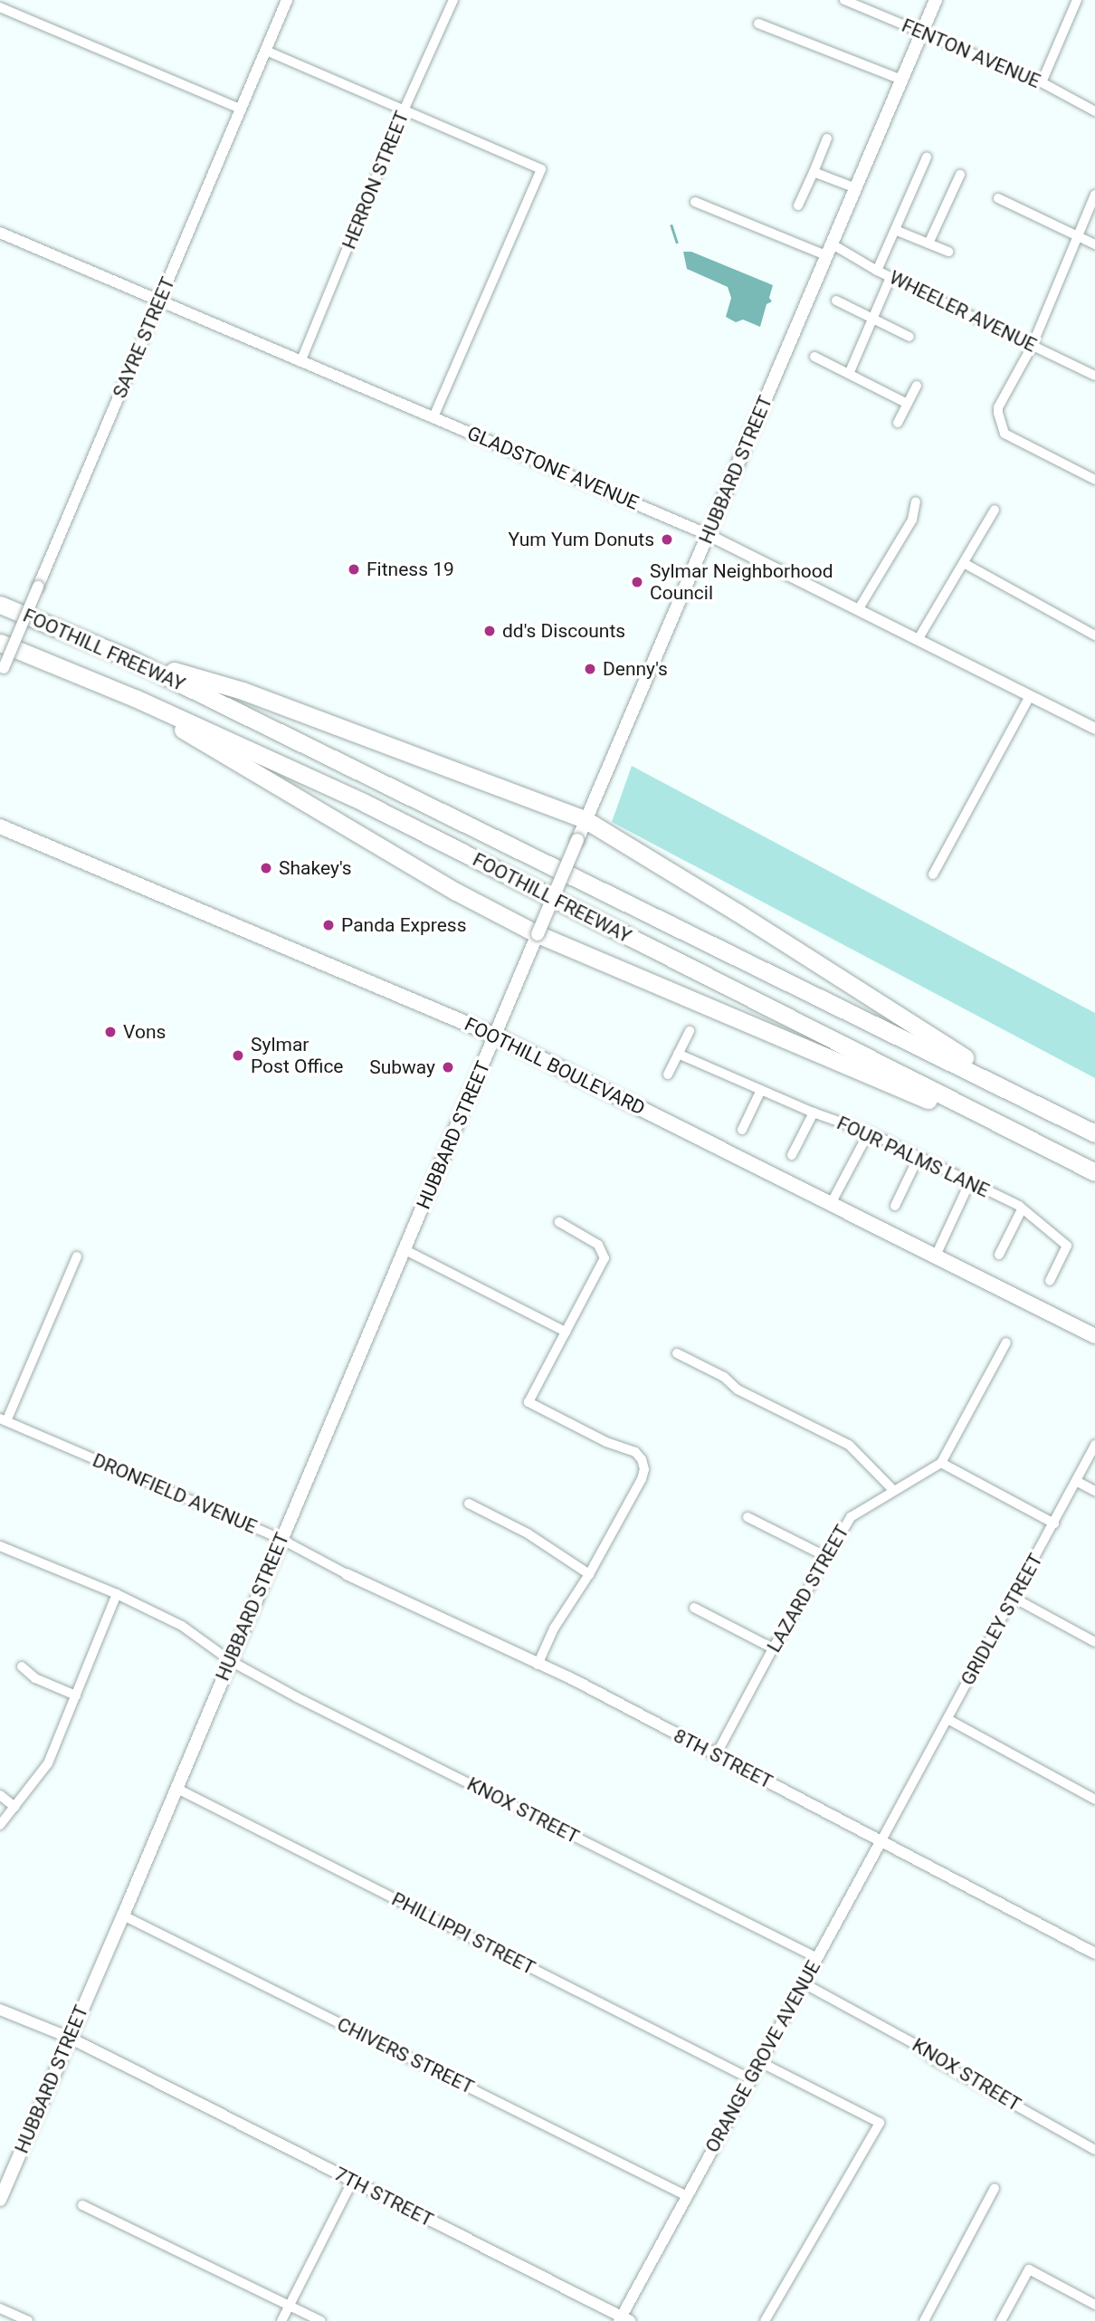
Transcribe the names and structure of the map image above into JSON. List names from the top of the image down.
{
  "streets": {
    "highway": ["FOOTHILL FREEWAY"],
    "main road": ["HUBBARD STREET", "FOOTHILL BOULEVARD"],
    "street": [
      "FENTON AVENUE",
      "HERRON STREET",
      "WHEELER AVENUE",
      "SAYRE STREET",
      "GLADSTONE AVENUE",
      "FOUR PALMS LANE",
      "DRONFIELD AVENUE",
      "LAZARD STREET",
      "GRIDLEY STREET",
      "8TH STREET",
      "KNOX STREET",
      "PHILLIPPI STREET",
      "CHIVERS STREET",
      "ORANGE GROVE AVENUE",
      "7TH STREET"
    ]
  },
  "crossings": [
    ["FENTON AVENUE", "HUBBARD STREET"],
    ["HERRON STREET", "GLADSTONE AVENUE"],
    ["WHEELER AVENUE", "HUBBARD STREET"],
    ["SAYRE STREET", "GLADSTONE AVENUE"],
    ["GLADSTONE AVENUE", "HUBBARD STREET"],
    ["HUBBARD STREET", "FOOTHILL BOULEVARD"],
    ["HUBBARD STREET", "DRONFIELD AVENUE"],
    ["HUBBARD STREET", "KNOX STREET"],
    ["HUBBARD STREET", "PHILLIPPI STREET"],
    ["HUBBARD STREET", "CHIVERS STREET"],
    ["HUBBARD STREET", "7TH STREET"],
    ["DRONFIELD AVENUE", "8TH STREET"],
    ["LAZARD STREET", "8TH STREET"],
    ["GRIDLEY STREET", "ORANGE GROVE AVENUE"],
    ["8TH STREET", "ORANGE GROVE AVENUE"],
    ["KNOX STREET", "ORANGE GROVE AVENUE"],
    ["PHILLIPPI STREET", "ORANGE GROVE AVENUE"],
    ["CHIVERS STREET", "ORANGE GROVE AVENUE"],
    ["ORANGE GROVE AVENUE", "7TH STREET"]
  ],
  "places": [
    "Yum Yum Donuts",
    "Fitness 19",
    "Sylmar Neighborhood Council",
    "dd's Discounts",
    "Denny's",
    "Shakey's",
    "Panda Express",
    "Vons",
    "Sylmar Post Office",
    "Subway"
  ]
}
